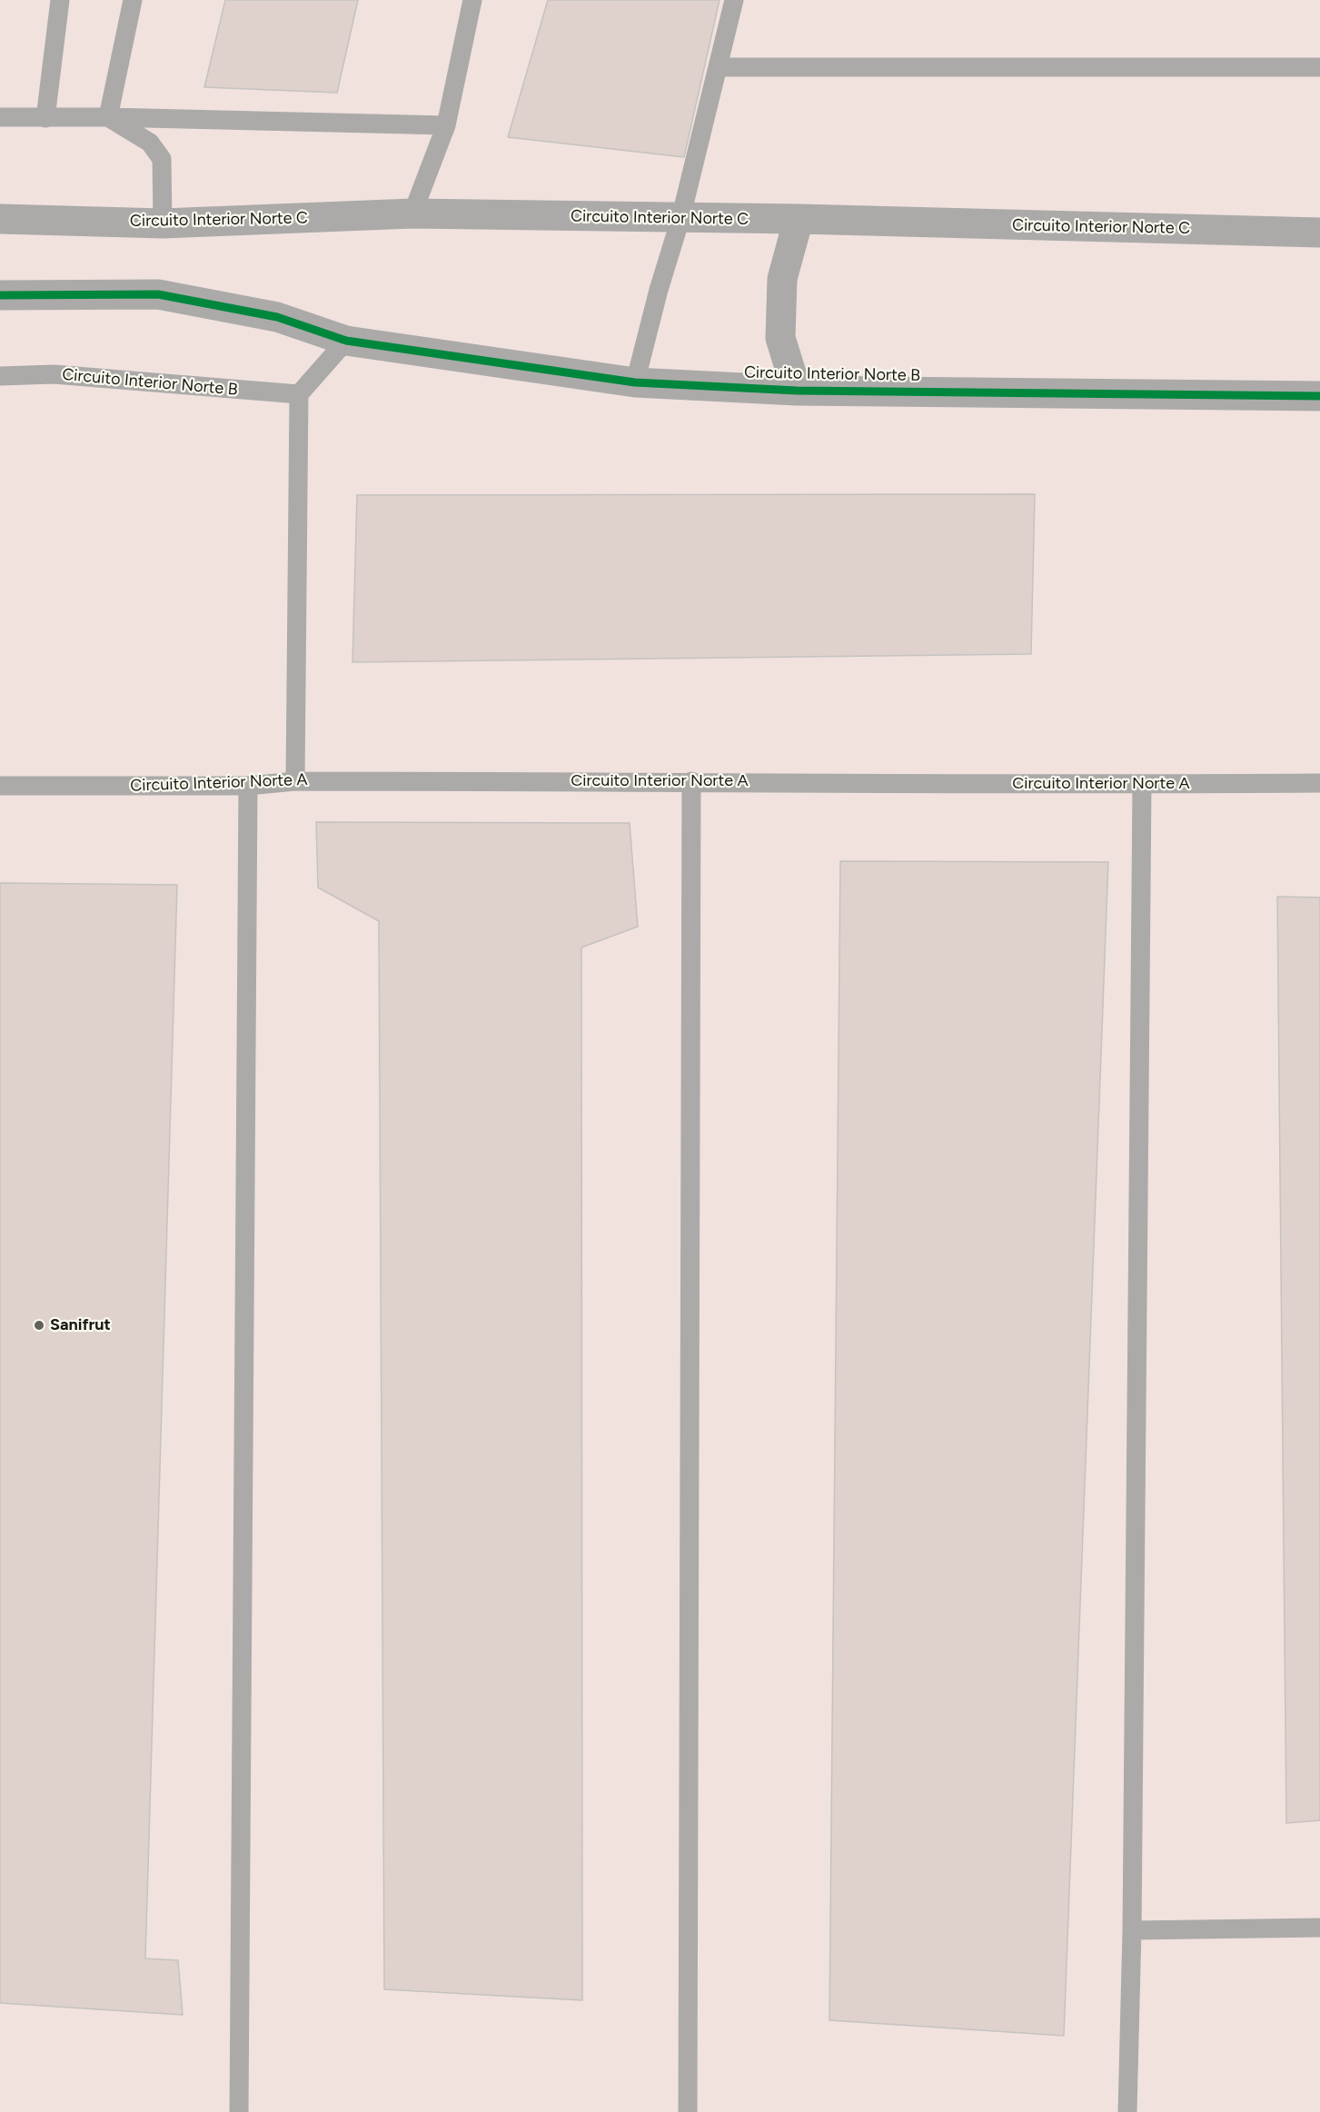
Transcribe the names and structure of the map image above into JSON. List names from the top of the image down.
{
  "streets": {
    "street": ["Circuito Interior Norte C", "Circuito Interior Norte B"],
    "lane": ["Circuito Interior Norte A"]
  },
  "places": ["Sanifrut"]
}
